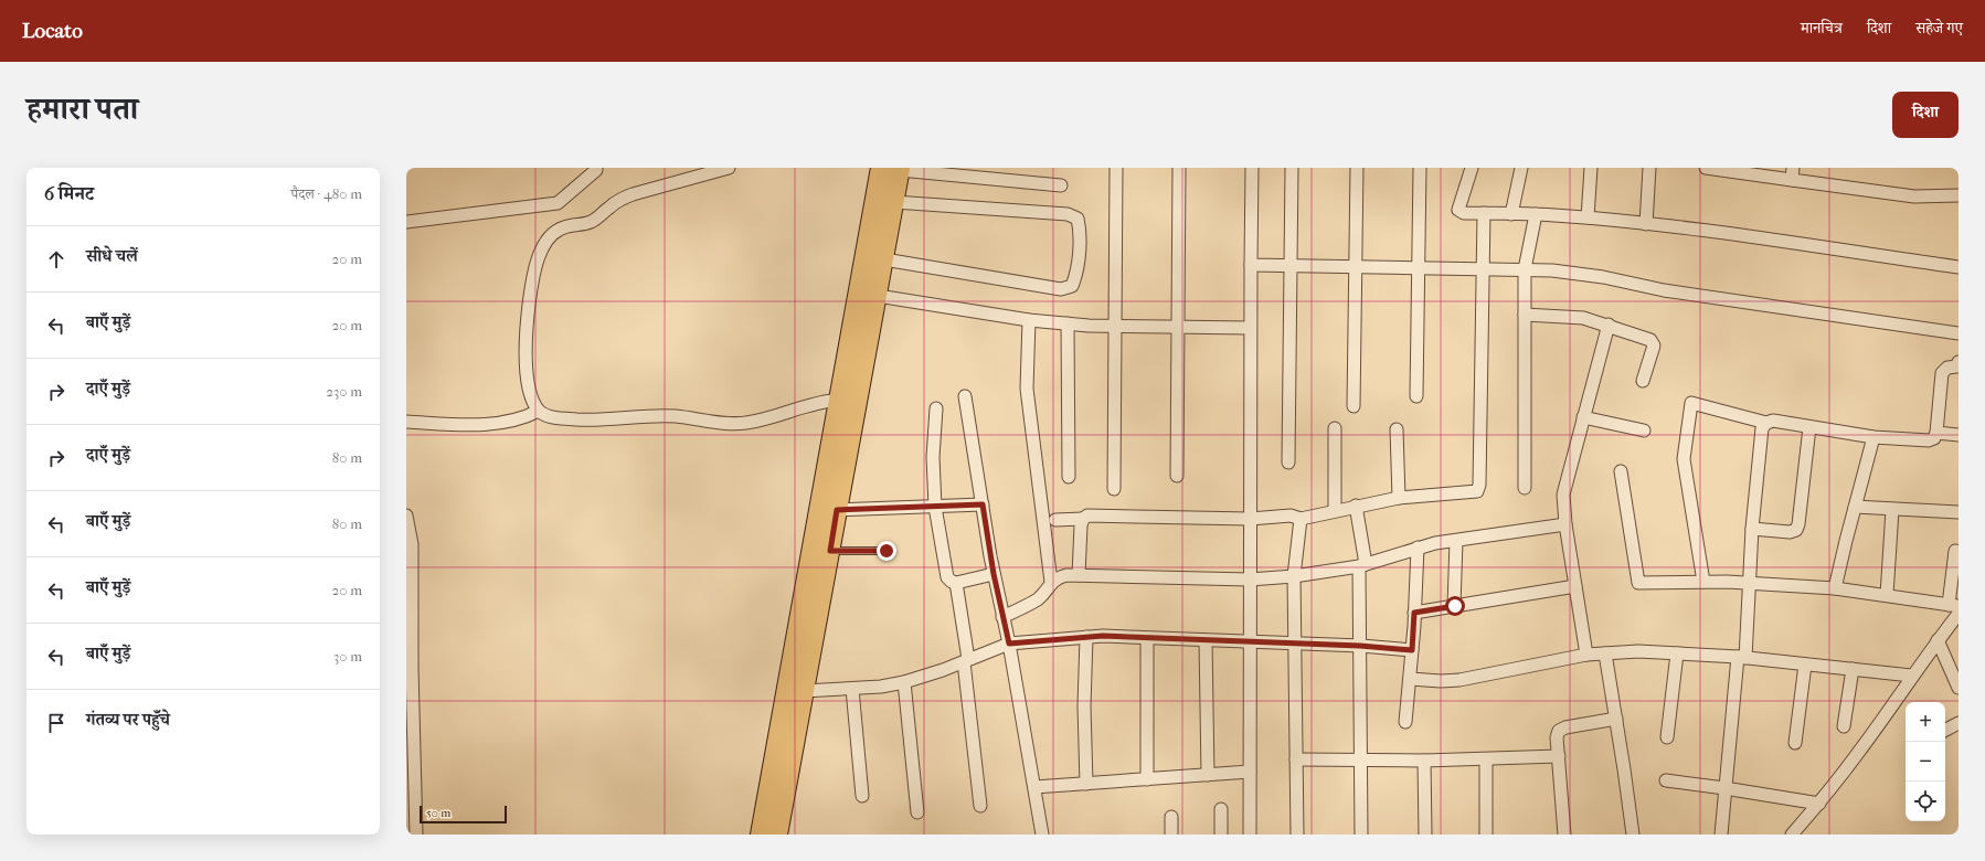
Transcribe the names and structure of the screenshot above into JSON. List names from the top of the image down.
{
  "scale_bar": "50 m",
  "page": {
    "header": "Locato",
    "nav": ["मानचित्र", "दिशा", "सहेजे गए"],
    "title": "हमारा पता",
    "buttons": "दिशा",
    "heading": ["6 मिनट", "पैदल · 480 m"],
    "list": [
      ["सीधे चलें", "20 m"],
      ["बाएँ मुड़ें", "20 m"],
      ["दाएँ मुड़ें", "230 m"],
      ["दाएँ मुड़ें", "80 m"],
      ["बाएँ मुड़ें", "80 m"],
      ["बाएँ मुड़ें", "20 m"],
      ["बाएँ मुड़ें", "30 m"],
      "गंतव्य पर पहुँचे"
    ],
    "map_buttons": ["+", "−"],
    "scale": "50 m"
  }
}
